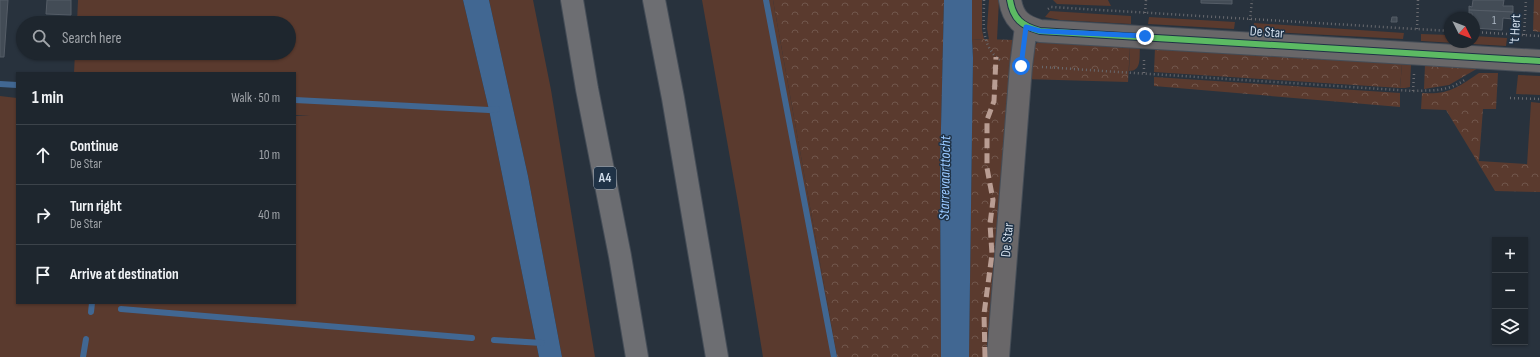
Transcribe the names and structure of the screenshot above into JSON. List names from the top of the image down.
{
  "streets": {
    "highway": ["A4"],
    "street": ["De Star"],
    "path": ["'t Hert"]
  },
  "crossings": [
    ["'t Hert", "De Star"]
  ],
  "water": ["Starrevaarttocht"],
  "house_numbers": ["1"],
  "north": "bottom right",
  "page": {
    "search": "Search here",
    "heading": ["1 min", "Walk · 50 m"],
    "list": [
      ["Continue", "De Star", "10 m"],
      ["Turn right", "De Star", "40 m"],
      "Arrive at destination"
    ],
    "map_buttons": ["+", "−"]
  }
}
